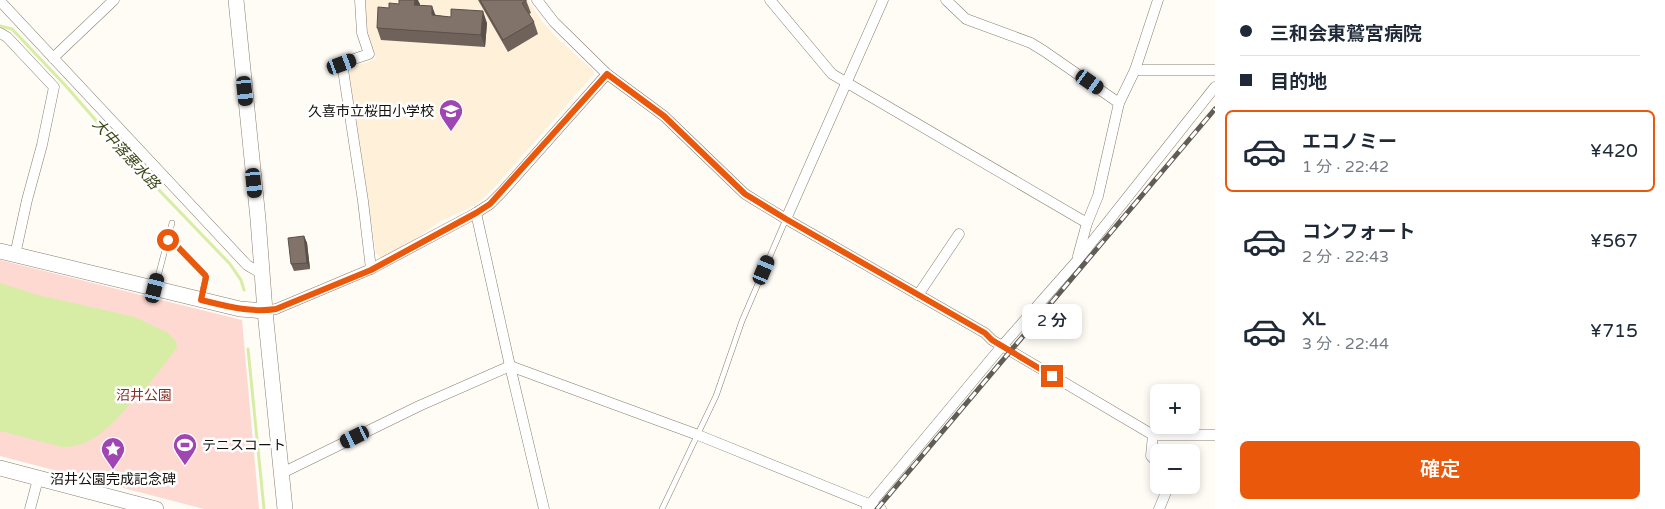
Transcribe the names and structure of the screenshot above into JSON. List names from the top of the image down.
{
  "water": ["大中落悪水路"],
  "parks": ["沼井公園"],
  "places": {
    "school or university": ["久喜市立桜田小学校"],
    "sports": ["テニスコート"],
    "place": ["沼井公園完成記念碑"]
  },
  "page": {
    "banner": ["三和会東鷲宮病院", "目的地"],
    "list": [
      {
        "name": "エコノミー",
        "note": "1 分 · 22:42",
        "value": "¥420"
      },
      {
        "name": "コンフォート",
        "note": "2 分 · 22:43",
        "value": "¥567"
      },
      {
        "name": "XL",
        "note": "3 分 · 22:44",
        "value": "¥715"
      }
    ],
    "bubble": "2 分",
    "map_buttons": ["+", "−"],
    "buttons": "確定"
  }
}
